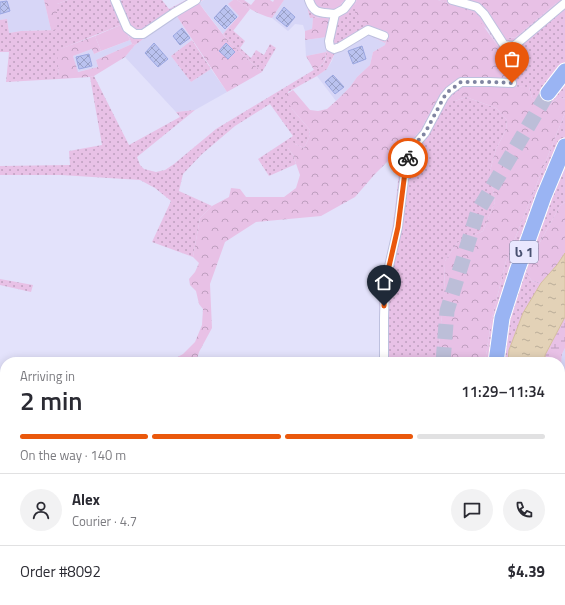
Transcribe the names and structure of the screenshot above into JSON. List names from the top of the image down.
{
  "streets": {
    "highway": ["ს 1"]
  },
  "page": {
    "heading": ["2 min", "Arriving in", "11:29–11:34"],
    "panel": [
      "Alex",
      "Courier · 4.7",
      "Order #8092",
      "$4.39"
    ],
    "bar": "On the way · 140 m"
  }
}
